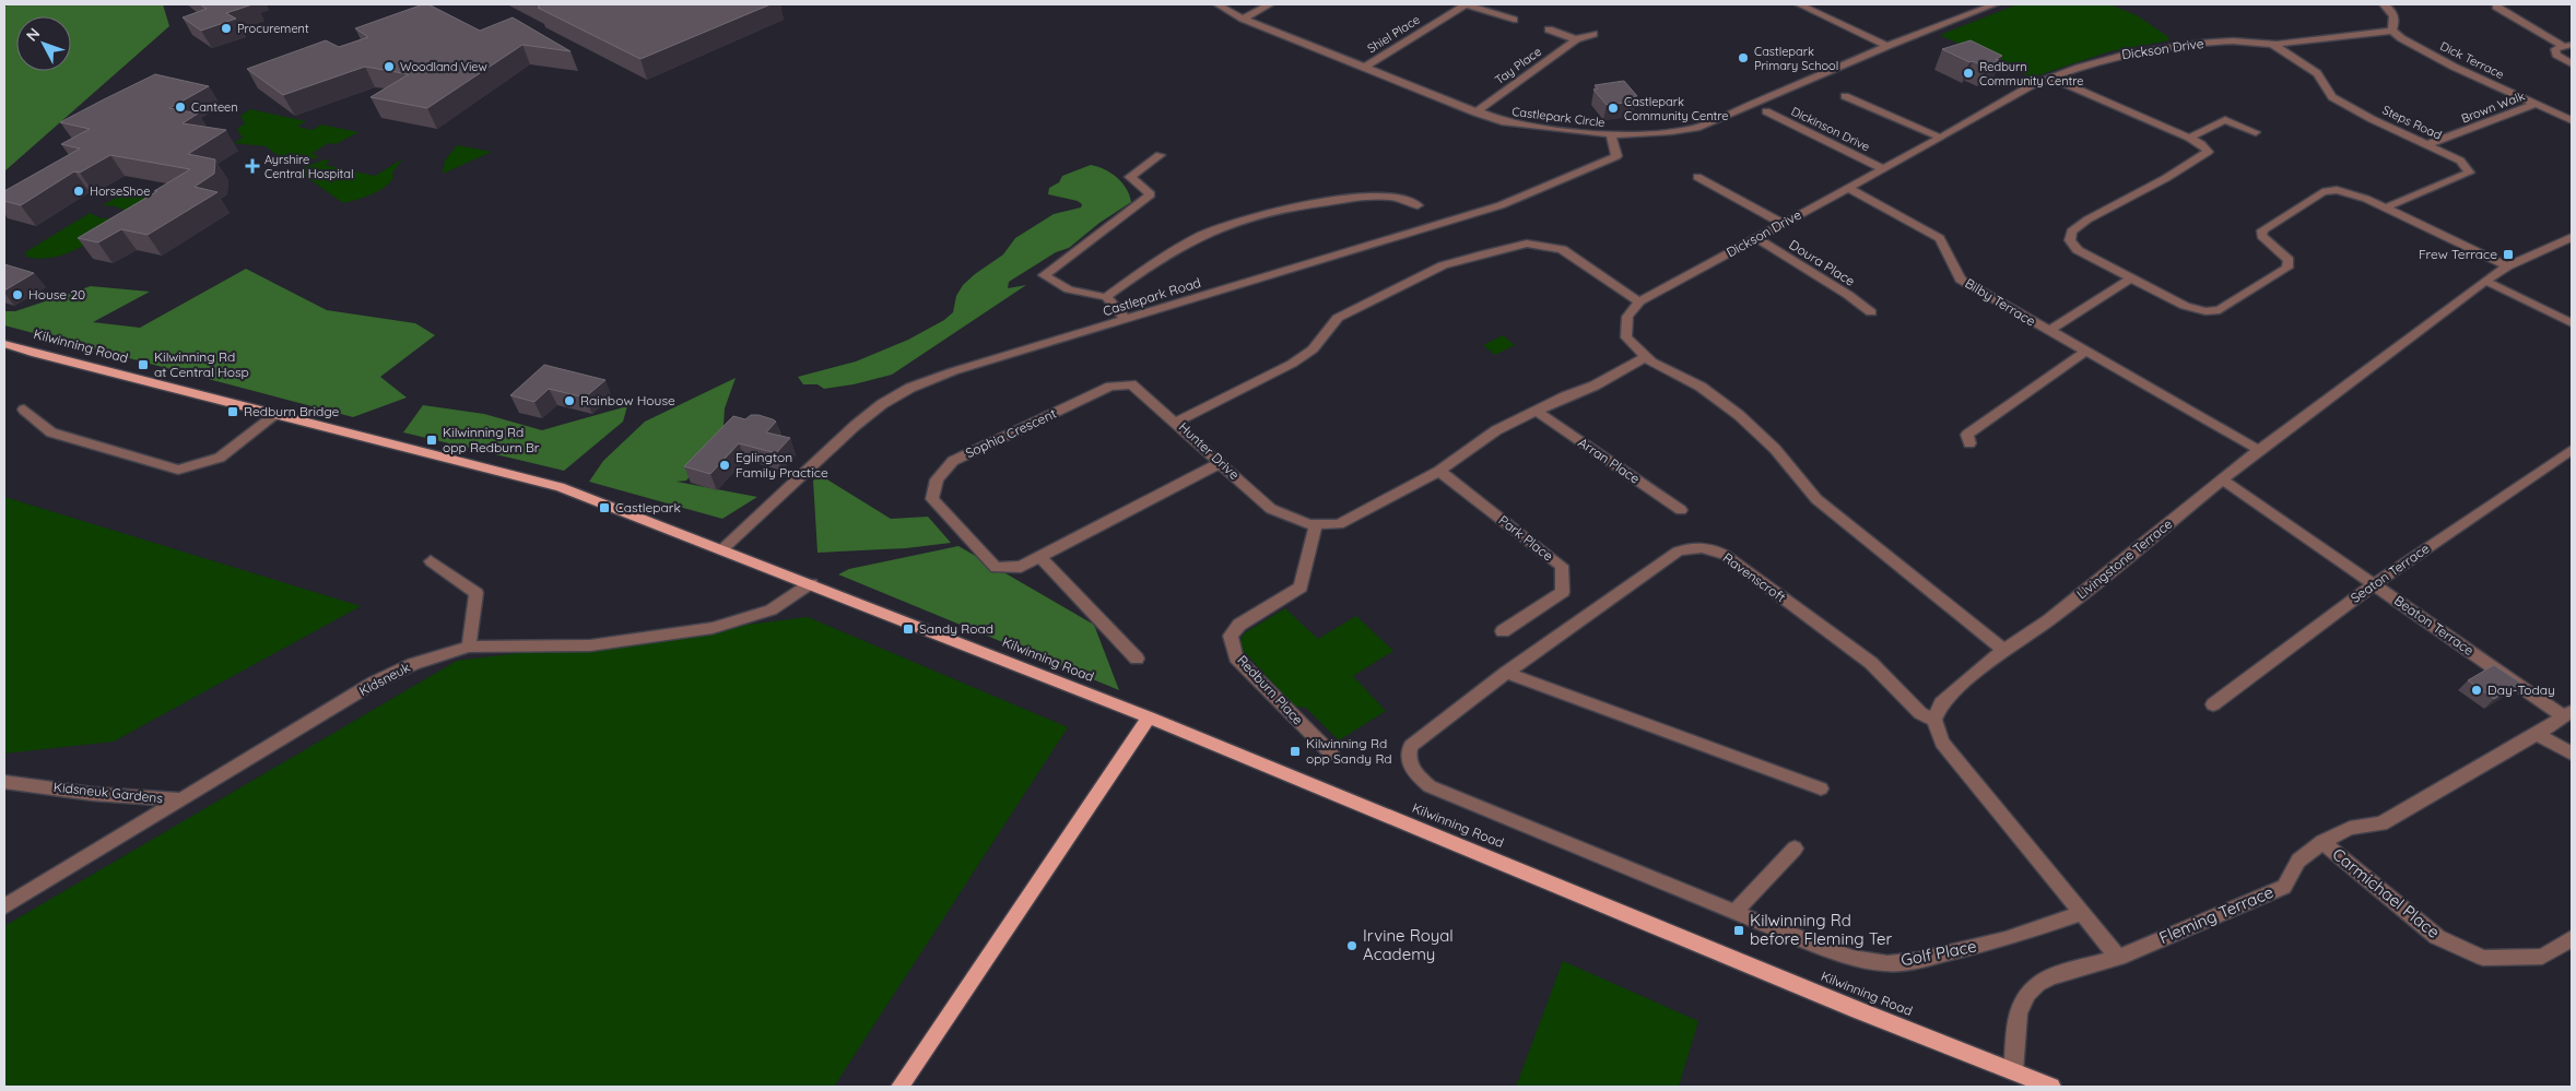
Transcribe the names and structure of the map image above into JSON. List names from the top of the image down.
{
  "streets": {
    "main road": ["Kilwinning Road"],
    "street": [
      "Shiel Place",
      "Dickson Drive",
      "Dick Terrace",
      "Tay Place",
      "Brown Walk",
      "Castlepark Circle",
      "Steps Road",
      "Dickinson Drive",
      "Doura Place",
      "Castlepark Road",
      "Bilby Terrace",
      "Sophia Crescent",
      "Hunter Drive",
      "Arran Place",
      "Park Place",
      "Livingstone Terrace",
      "Seaton Terrace",
      "Ravenscroft",
      "Beaton Terrace",
      "Kidsneuk",
      "Redburn Place",
      "Kidsneuk Gardens",
      "Carmichael Place",
      "Fleming Terrace",
      "Golf Place"
    ]
  },
  "crossings": [
    ["Shiel Place", "Castlepark Circle"],
    ["Dickson Drive", "Dick Terrace"],
    ["Dickson Drive", "Steps Road"],
    ["Dickson Drive", "Dickinson Drive"],
    ["Dickson Drive", "Doura Place"],
    ["Dickson Drive", "Bilby Terrace"],
    ["Dickson Drive", "Hunter Drive"],
    ["Dick Terrace", "Brown Walk"],
    ["Tay Place", "Castlepark Circle"],
    ["Brown Walk", "Steps Road"],
    ["Castlepark Circle", "Castlepark Road"],
    ["Castlepark Road", "Kilwinning Road"],
    ["Bilby Terrace", "Livingstone Terrace"],
    ["Kilwinning Road", "Kidsneuk"],
    ["Kilwinning Road", "Fleming Terrace"],
    ["Sophia Crescent", "Hunter Drive"],
    ["Hunter Drive", "Arran Place"],
    ["Hunter Drive", "Park Place"],
    ["Hunter Drive", "Redburn Place"],
    ["Livingstone Terrace", "Ravenscroft"],
    ["Livingstone Terrace", "Beaton Terrace"],
    ["Seaton Terrace", "Beaton Terrace"],
    ["Ravenscroft", "Golf Place"],
    ["Beaton Terrace", "Fleming Terrace"],
    ["Kidsneuk", "Kidsneuk Gardens"],
    ["Carmichael Place", "Fleming Terrace"]
  ],
  "places": {
    "other": [
      "Procurement",
      "Castlepark Primary School",
      "Woodland View",
      "Redburn Community Centre",
      "Canteen",
      "Castlepark Community Centre",
      "HorseShoe",
      "House 20",
      "Rainbow House",
      "Eglington Family Practice",
      "Day-Today",
      "Irvine Royal Academy"
    ],
    "health": ["Ayrshire Central Hospital"],
    "transit": [
      "Frew Terrace",
      "Kilwinning Rd at Central Hosp",
      "Redburn Bridge",
      "Kilwinning Rd opp Redburn Br",
      "Castlepark",
      "Sandy Road",
      "Kilwinning Rd opp Sandy Rd",
      "Kilwinning Rd before Fleming Ter"
    ]
  },
  "north": "top left"
}
